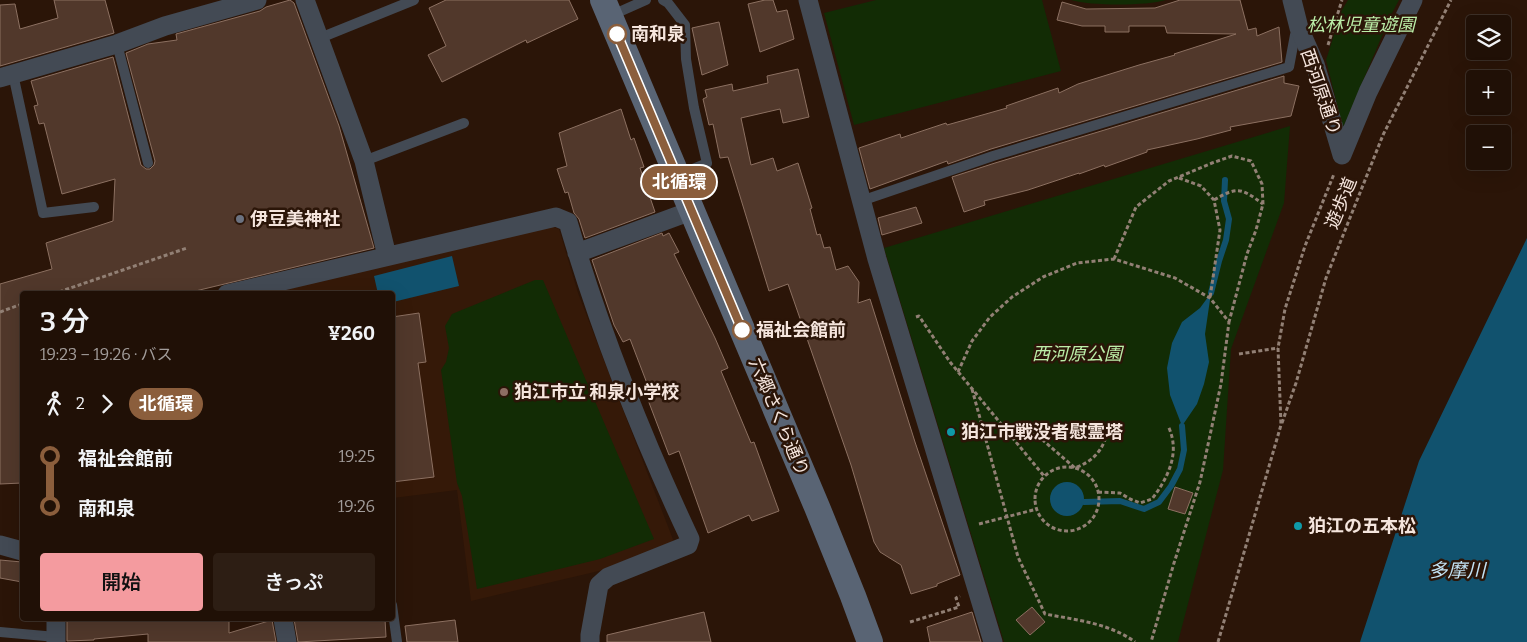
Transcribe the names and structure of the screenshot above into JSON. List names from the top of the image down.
{
  "streets": {
    "main road": ["六郷さくら通り"],
    "street": ["西河原通り"],
    "path": ["遊歩道"]
  },
  "water": ["多摩川"],
  "parks": ["松林児童遊園", "西河原公園"],
  "places": [
    "南和泉",
    "伊豆美神社",
    "福祉会館前",
    "狛江市立 和泉小学校",
    "狛江市戦没者慰霊塔",
    "狛江の五本松"
  ],
  "lines": ["bus line 北循環"],
  "page": {
    "on_map": "北循環",
    "map_buttons": ["+", "−"],
    "heading": ["3 分", "19:23 – 19:26 · バス", "¥260"],
    "legs": ["2", "北循環"],
    "list": [
      {
        "name": "福祉会館前",
        "value": "19:25"
      },
      {
        "name": "南和泉",
        "value": "19:26"
      }
    ],
    "buttons": ["開始", "きっぷ"]
  }
}
